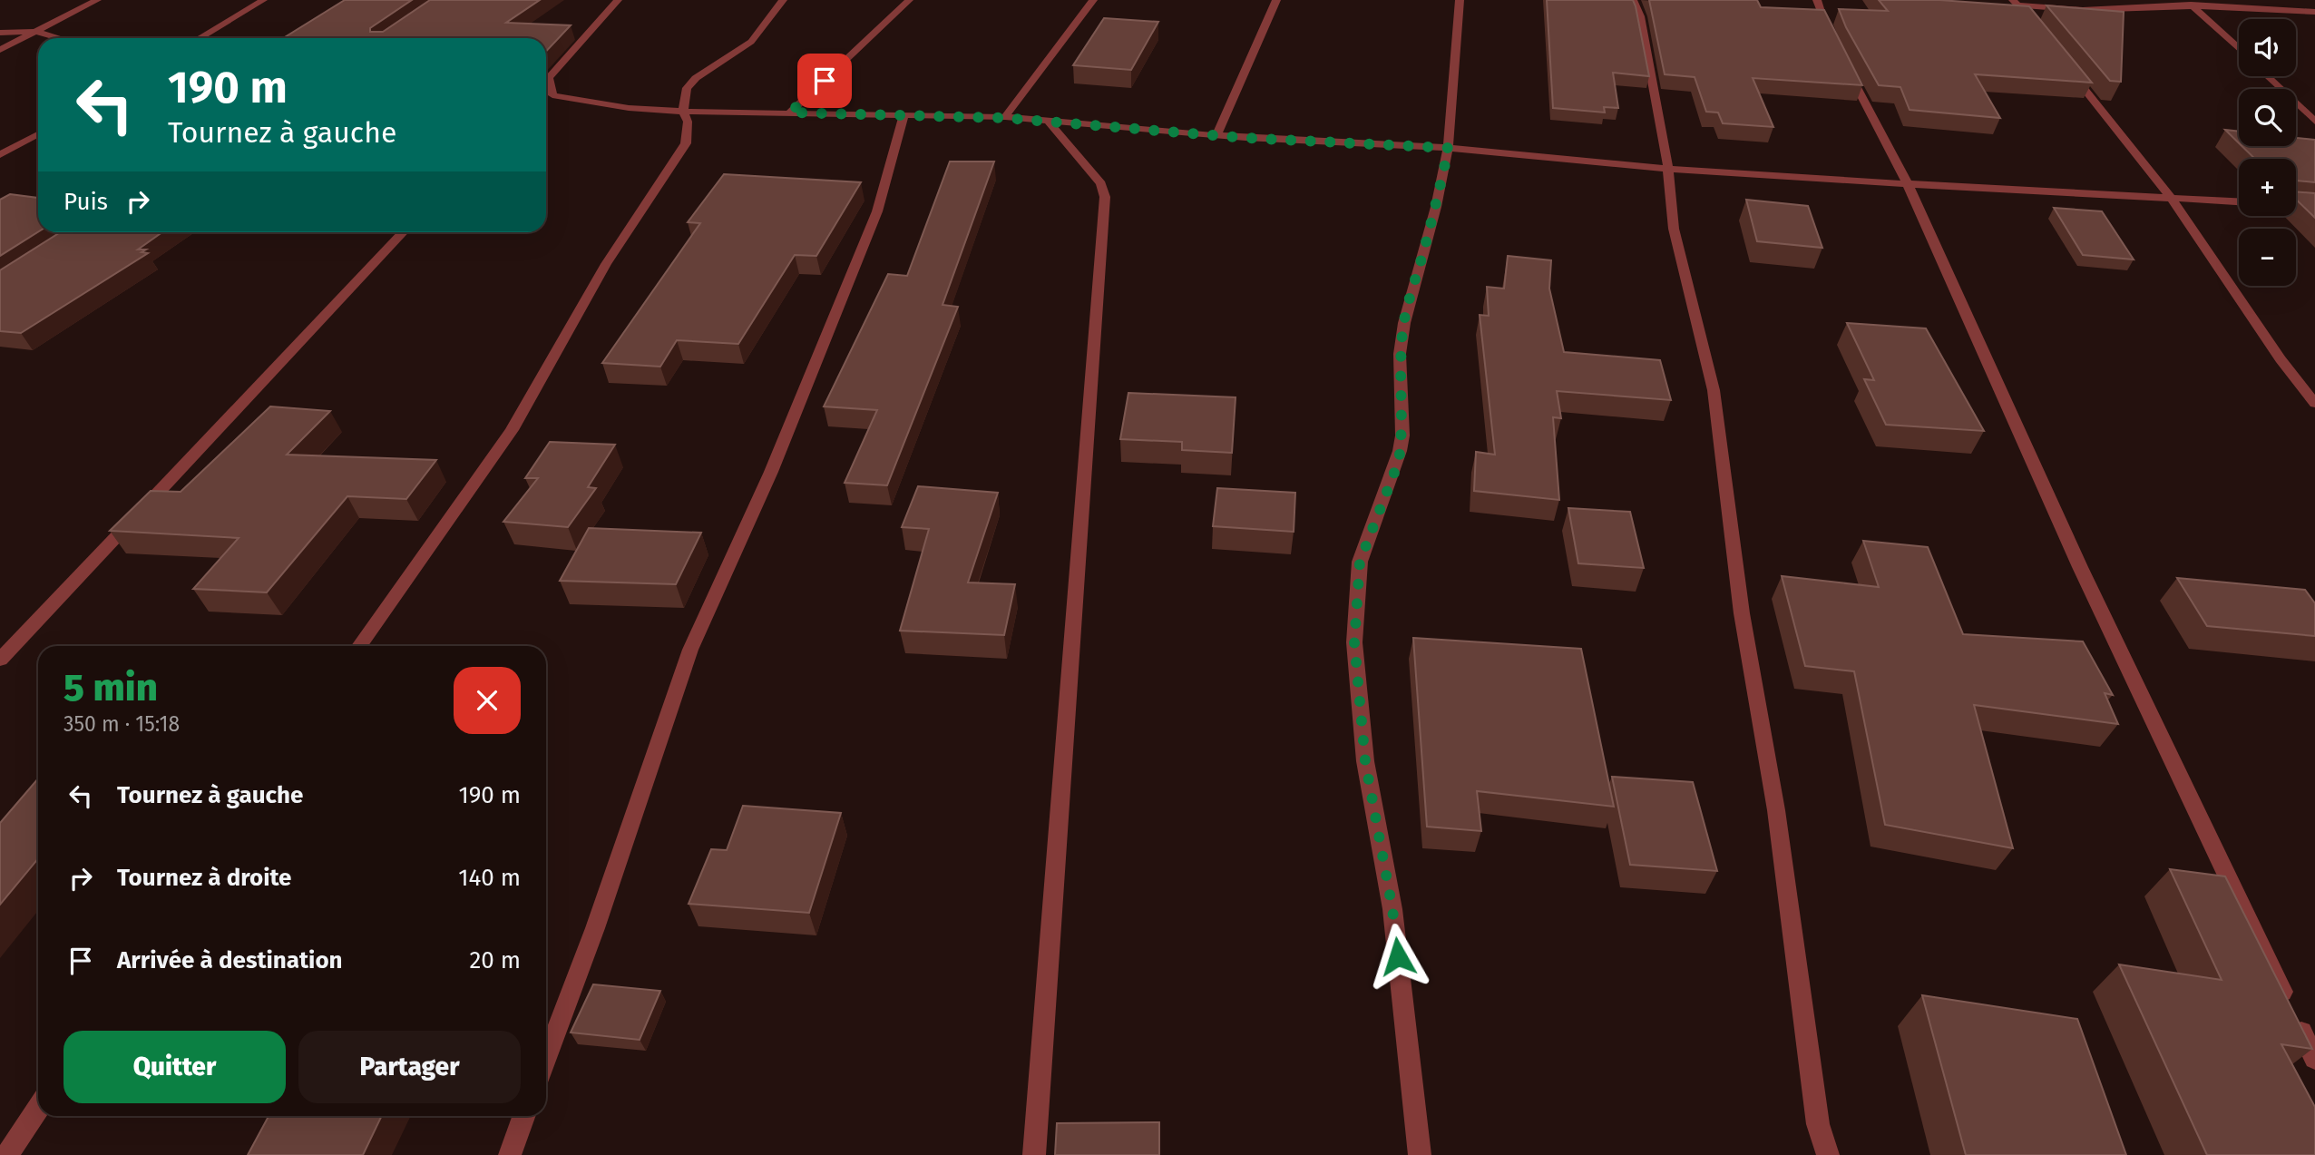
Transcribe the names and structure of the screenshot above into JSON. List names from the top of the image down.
{
  "page": {
    "map_buttons": ["+", "−"],
    "turn": ["190 m", "Tournez à gauche"],
    "then": "Puis",
    "heading": ["5 min", "350 m · 15:18"],
    "list": [
      {
        "name": "Tournez à gauche",
        "value": "190 m"
      },
      {
        "name": "Tournez à droite",
        "value": "140 m"
      },
      {
        "name": "Arrivée à destination",
        "value": "20 m"
      }
    ],
    "buttons": ["Quitter", "Partager"]
  }
}
